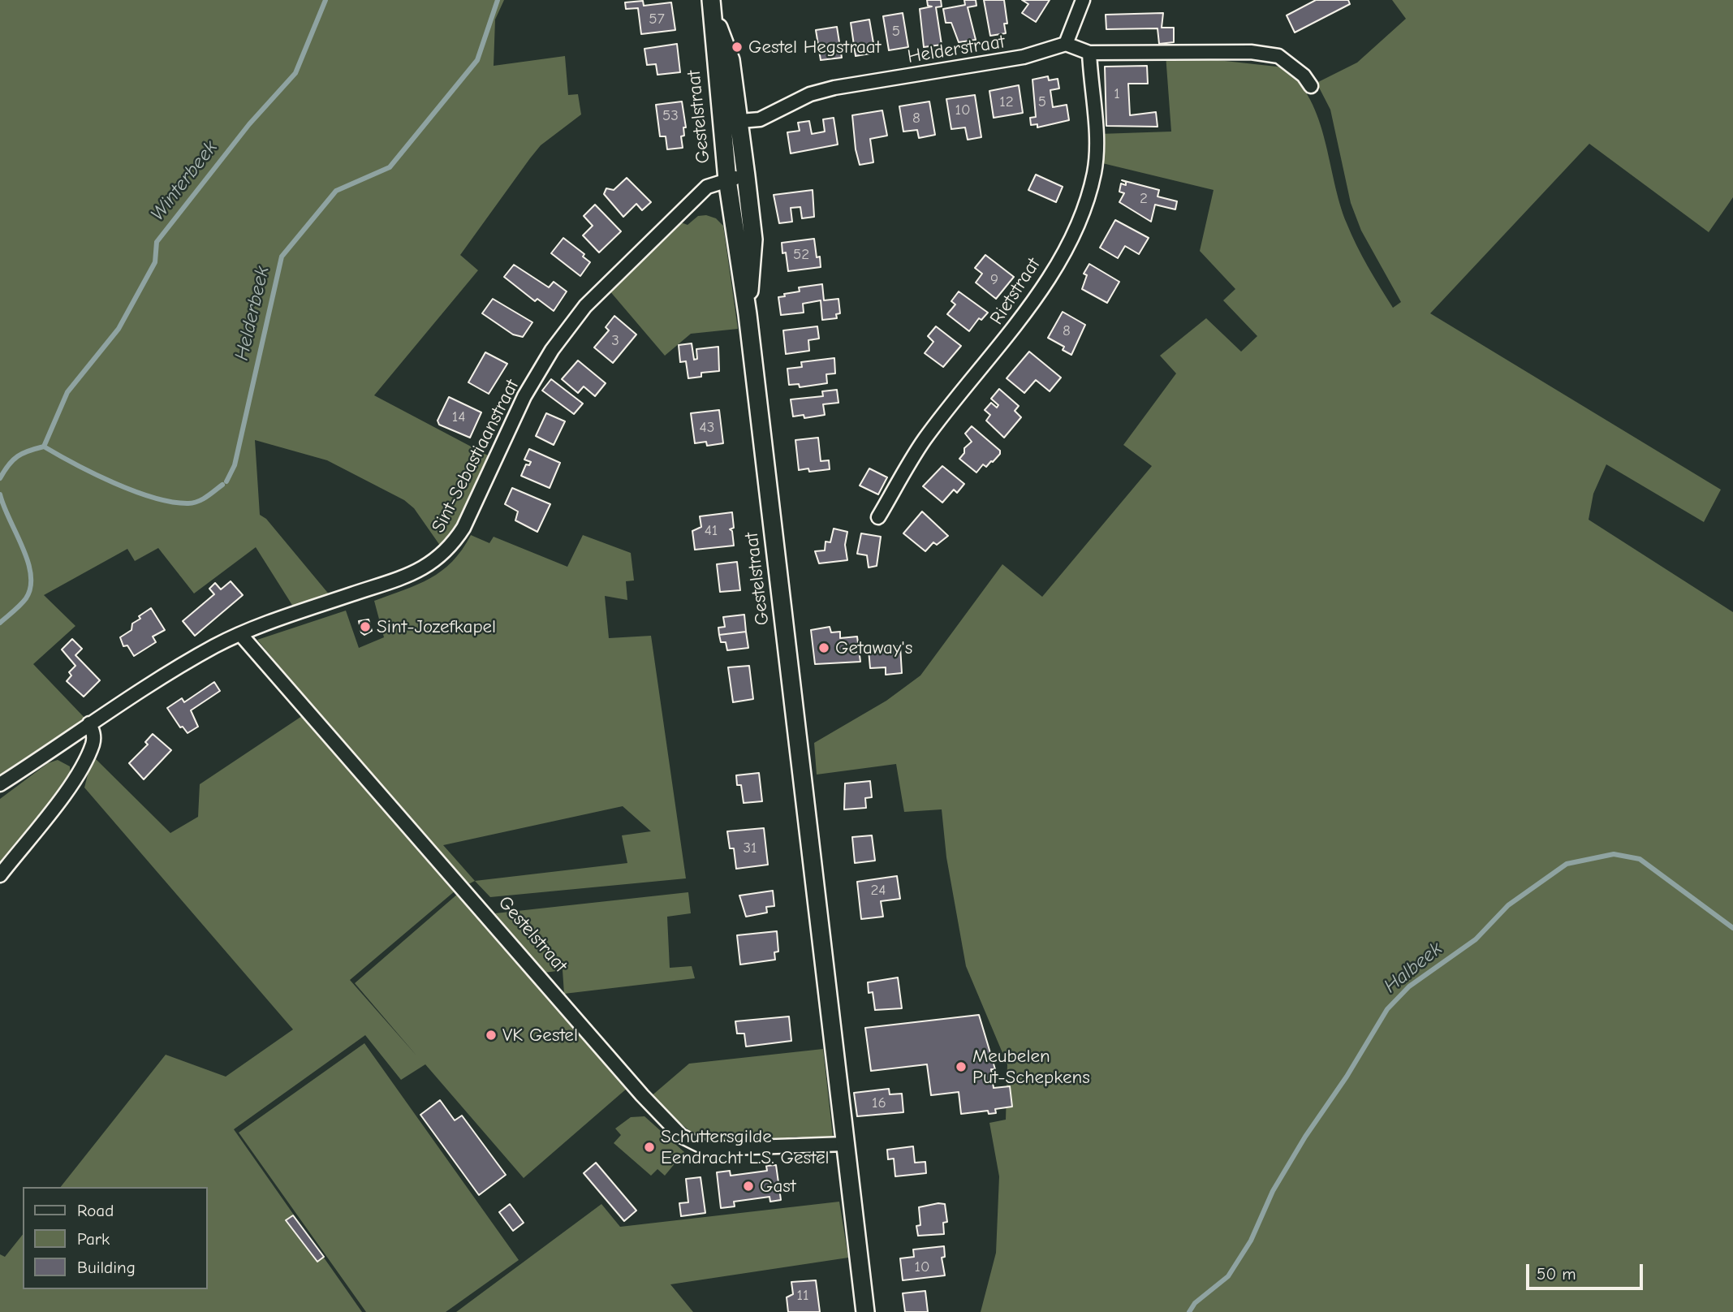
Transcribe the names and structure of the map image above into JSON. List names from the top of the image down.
{
  "streets": {
    "main road": ["Gestelstraat"],
    "street": ["Helderstraat", "Rietstraat", "Sint-Sebastiaanstraat"]
  },
  "crossings": [
    ["Helderstraat", "Gestelstraat"],
    ["Gestelstraat", "Sint-Sebastiaanstraat"]
  ],
  "water": ["Winterbeek", "Helderbeek", "Halbeek"],
  "places": [
    "Gestel Hegstraat",
    "Sint-Jozefkapel",
    "Getaway's",
    "VK Gestel",
    "Meubelen Put-Schepkens",
    "Schuttersgilde Eendracht L.S. Gestel",
    "Gast"
  ],
  "house_numbers": [
    "57",
    "5",
    "1",
    "12",
    "5",
    "10",
    "53",
    "8",
    "2",
    "52",
    "9",
    "8",
    "3",
    "14",
    "43",
    "41",
    "31",
    "24",
    "16",
    "10",
    "11"
  ],
  "legend": ["Road", "Park", "Building"],
  "scale_bar": "50 m"
}
